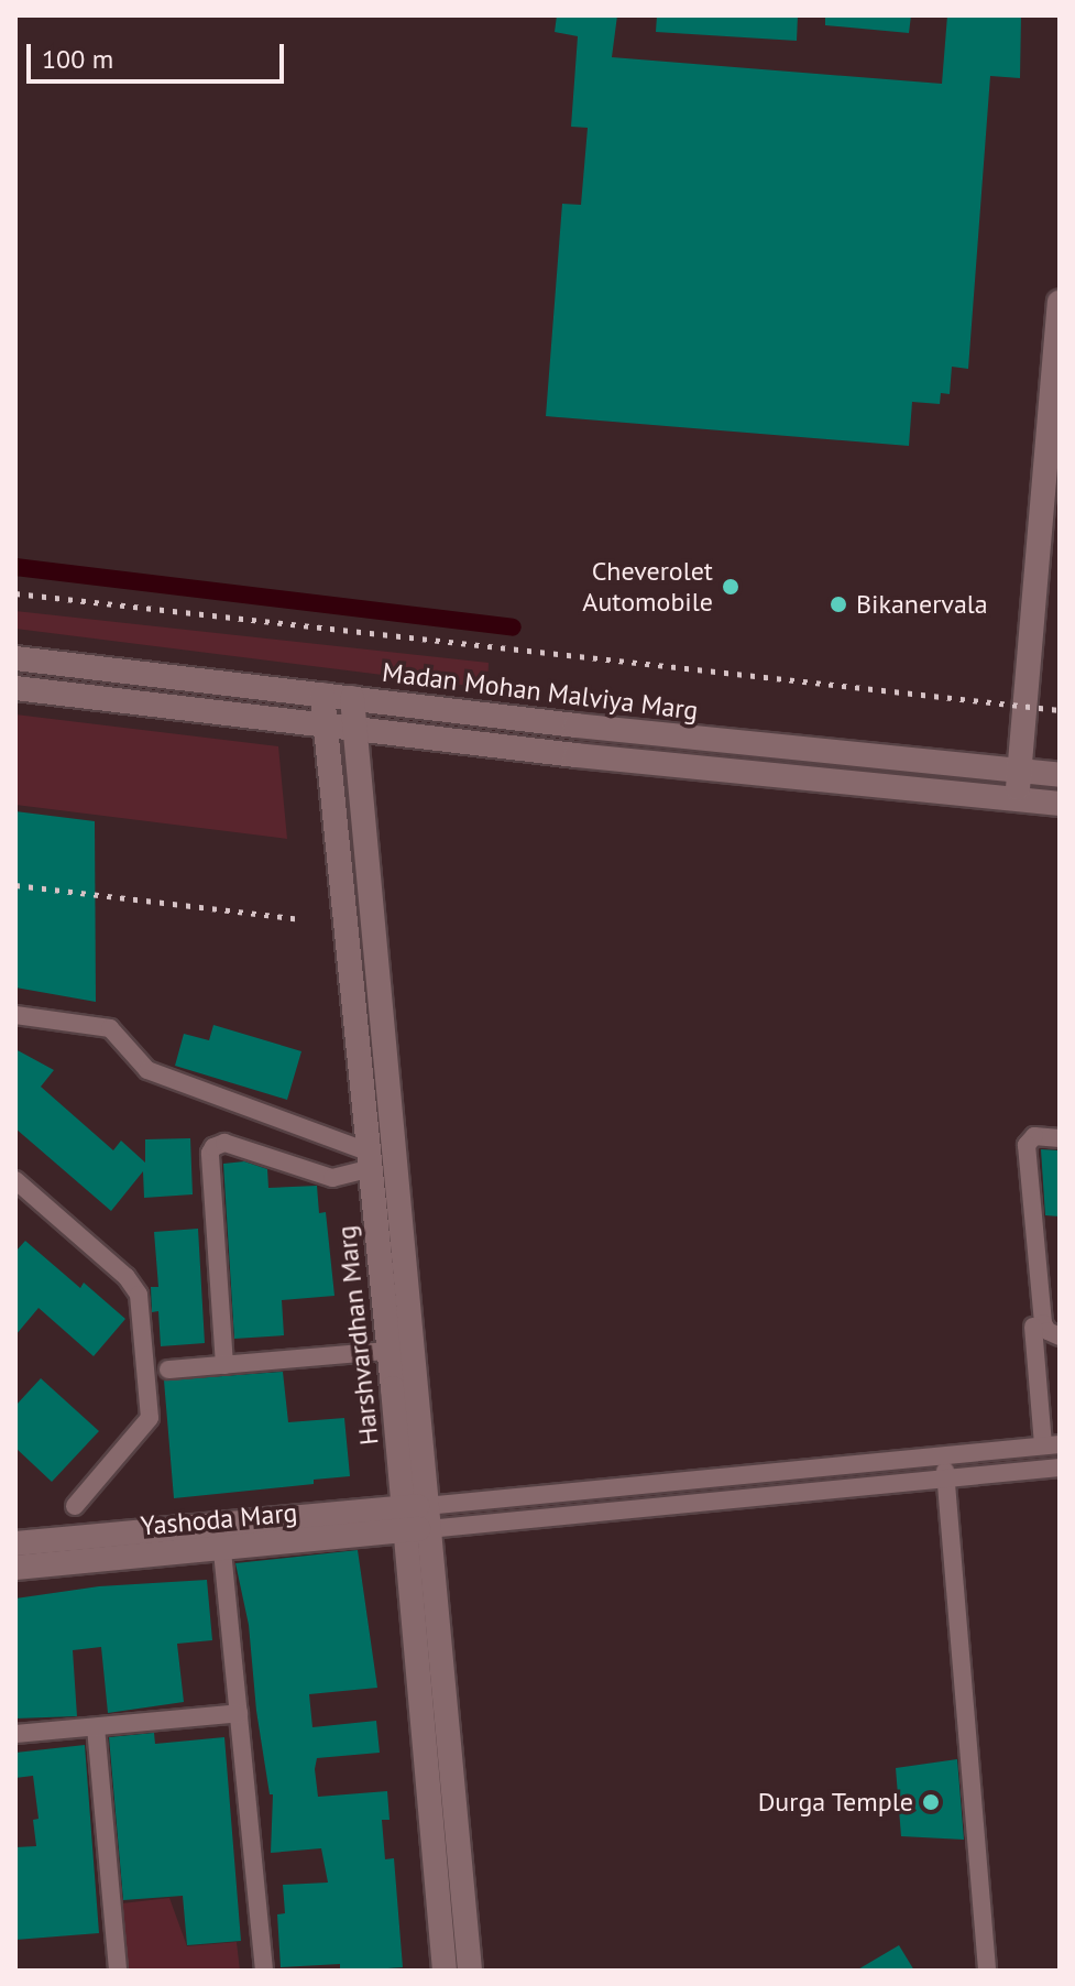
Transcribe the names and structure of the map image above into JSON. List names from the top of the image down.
{
  "streets": {
    "street": ["Madan Mohan Malviya Marg", "Harshvardhan Marg", "Yashoda Marg"]
  },
  "crossings": [
    ["Madan Mohan Malviya Marg", "Harshvardhan Marg"],
    ["Harshvardhan Marg", "Yashoda Marg"]
  ],
  "places": ["Cheverolet Automobile", "Bikanervala", "Durga Temple"],
  "scale_bar": "100 m"
}
